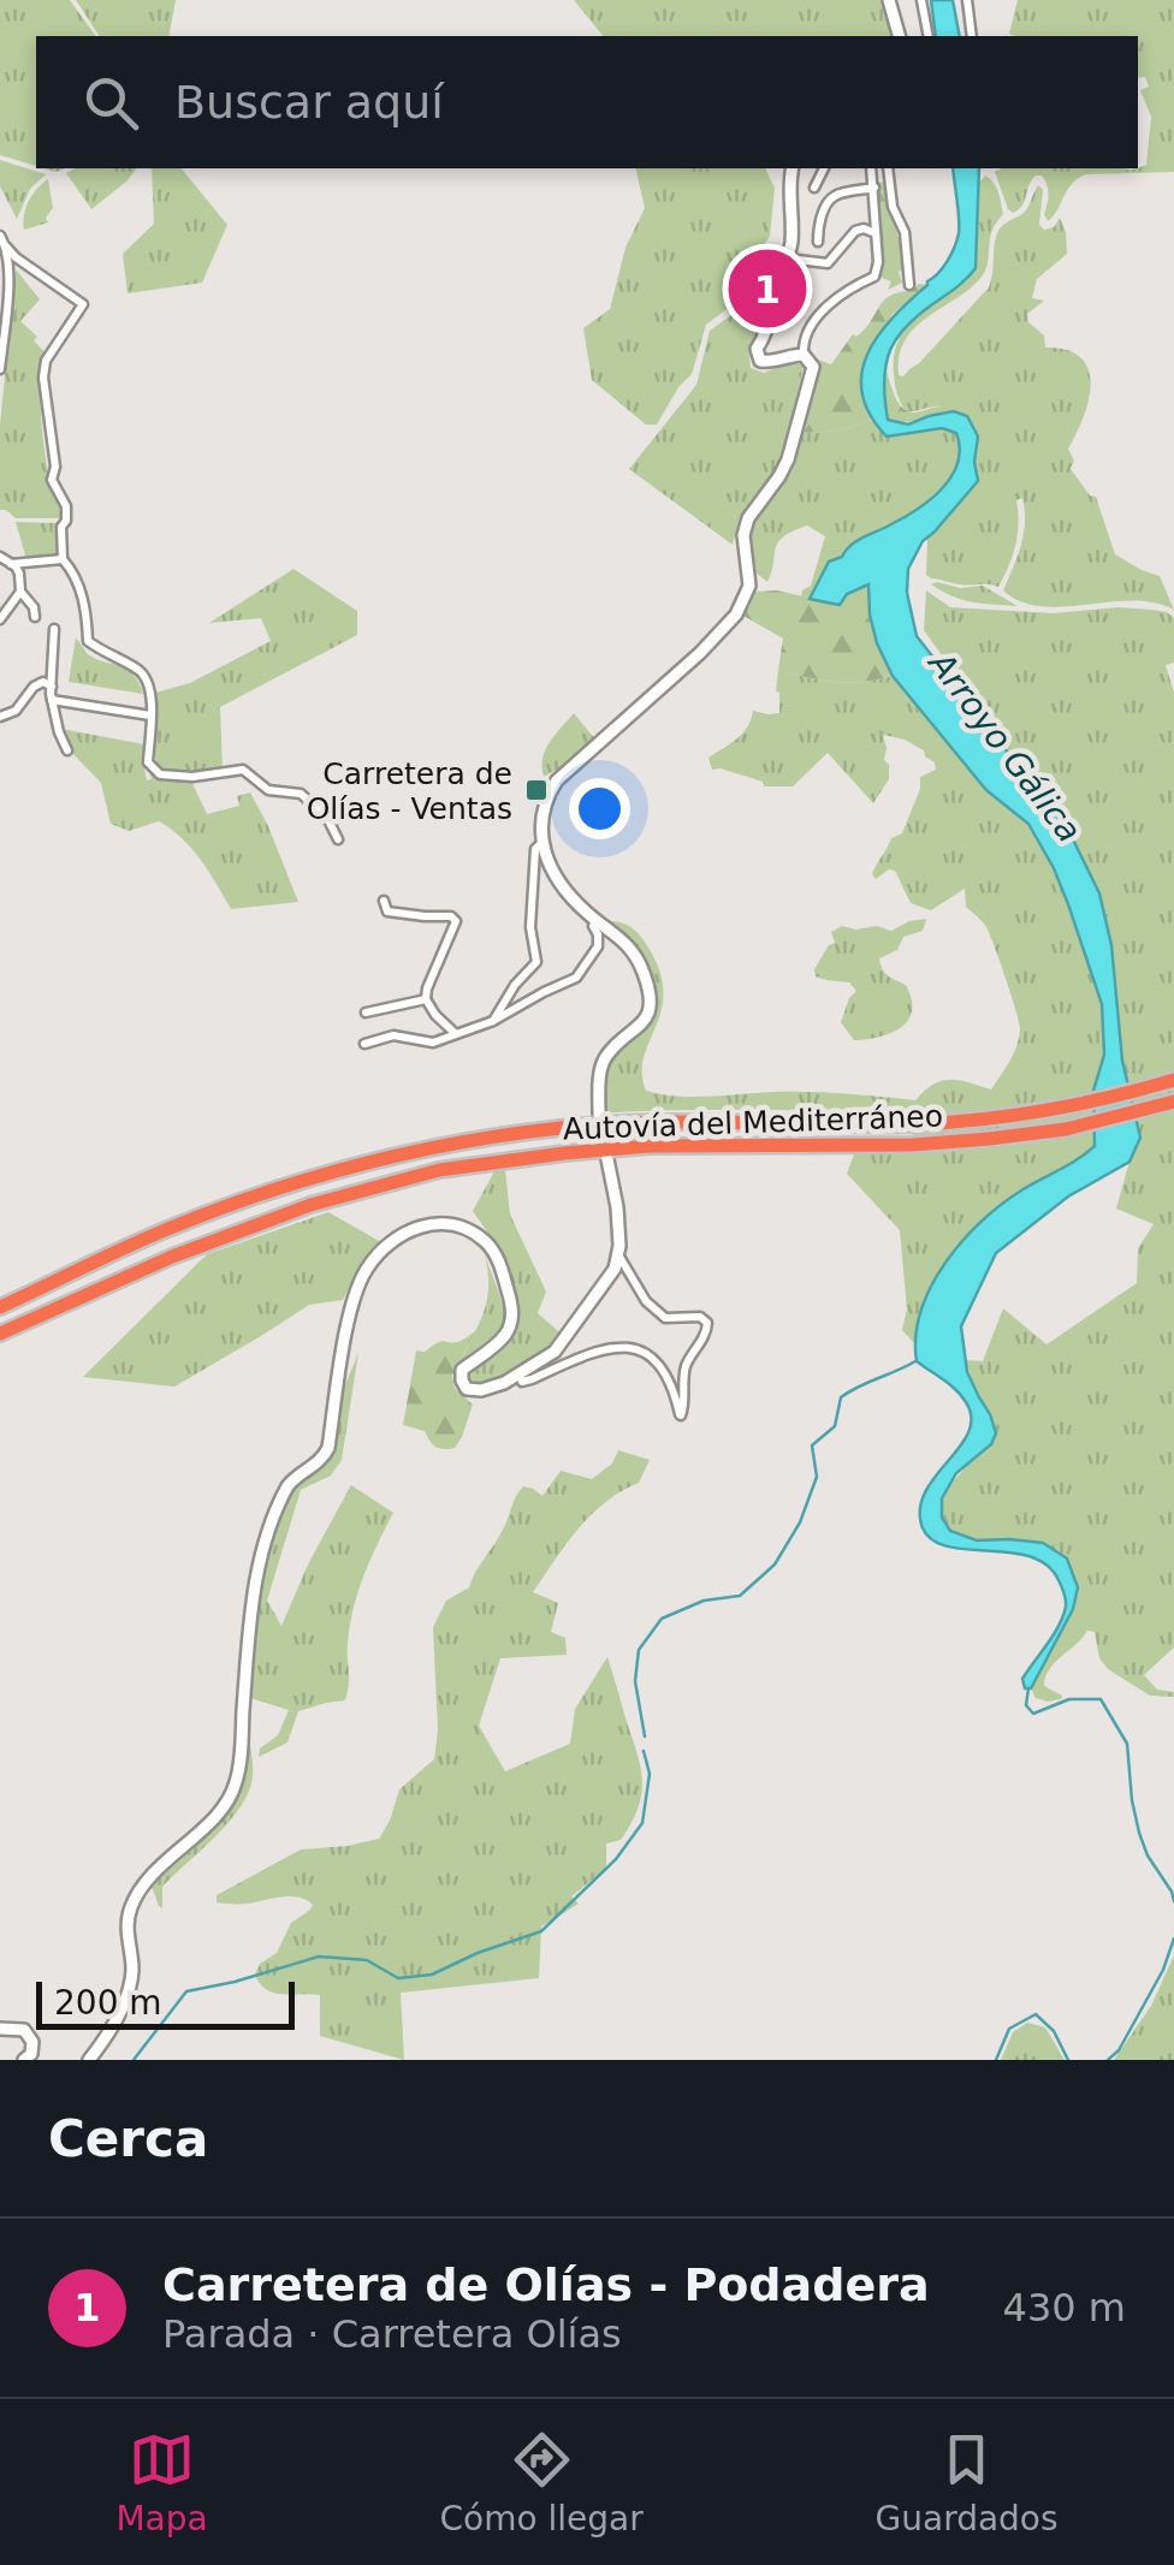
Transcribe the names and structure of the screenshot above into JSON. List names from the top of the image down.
{
  "streets": {
    "highway": ["Autovía del Mediterráneo"]
  },
  "water": ["Arroyo Gálica"],
  "places": {
    "transit": ["Carretera de Olías - Ventas"]
  },
  "scale_bar": "200 m",
  "page": {
    "search": "Buscar aquí",
    "pins": "1",
    "scale": "200 m",
    "heading": "Cerca",
    "list": [
      {
        "mark": "1",
        "name": "Carretera de Olías - Podadera",
        "note": "Parada · Carretera Olías",
        "value": "430 m"
      }
    ],
    "nav": ["Mapa", "Cómo llegar", "Guardados"]
  }
}
